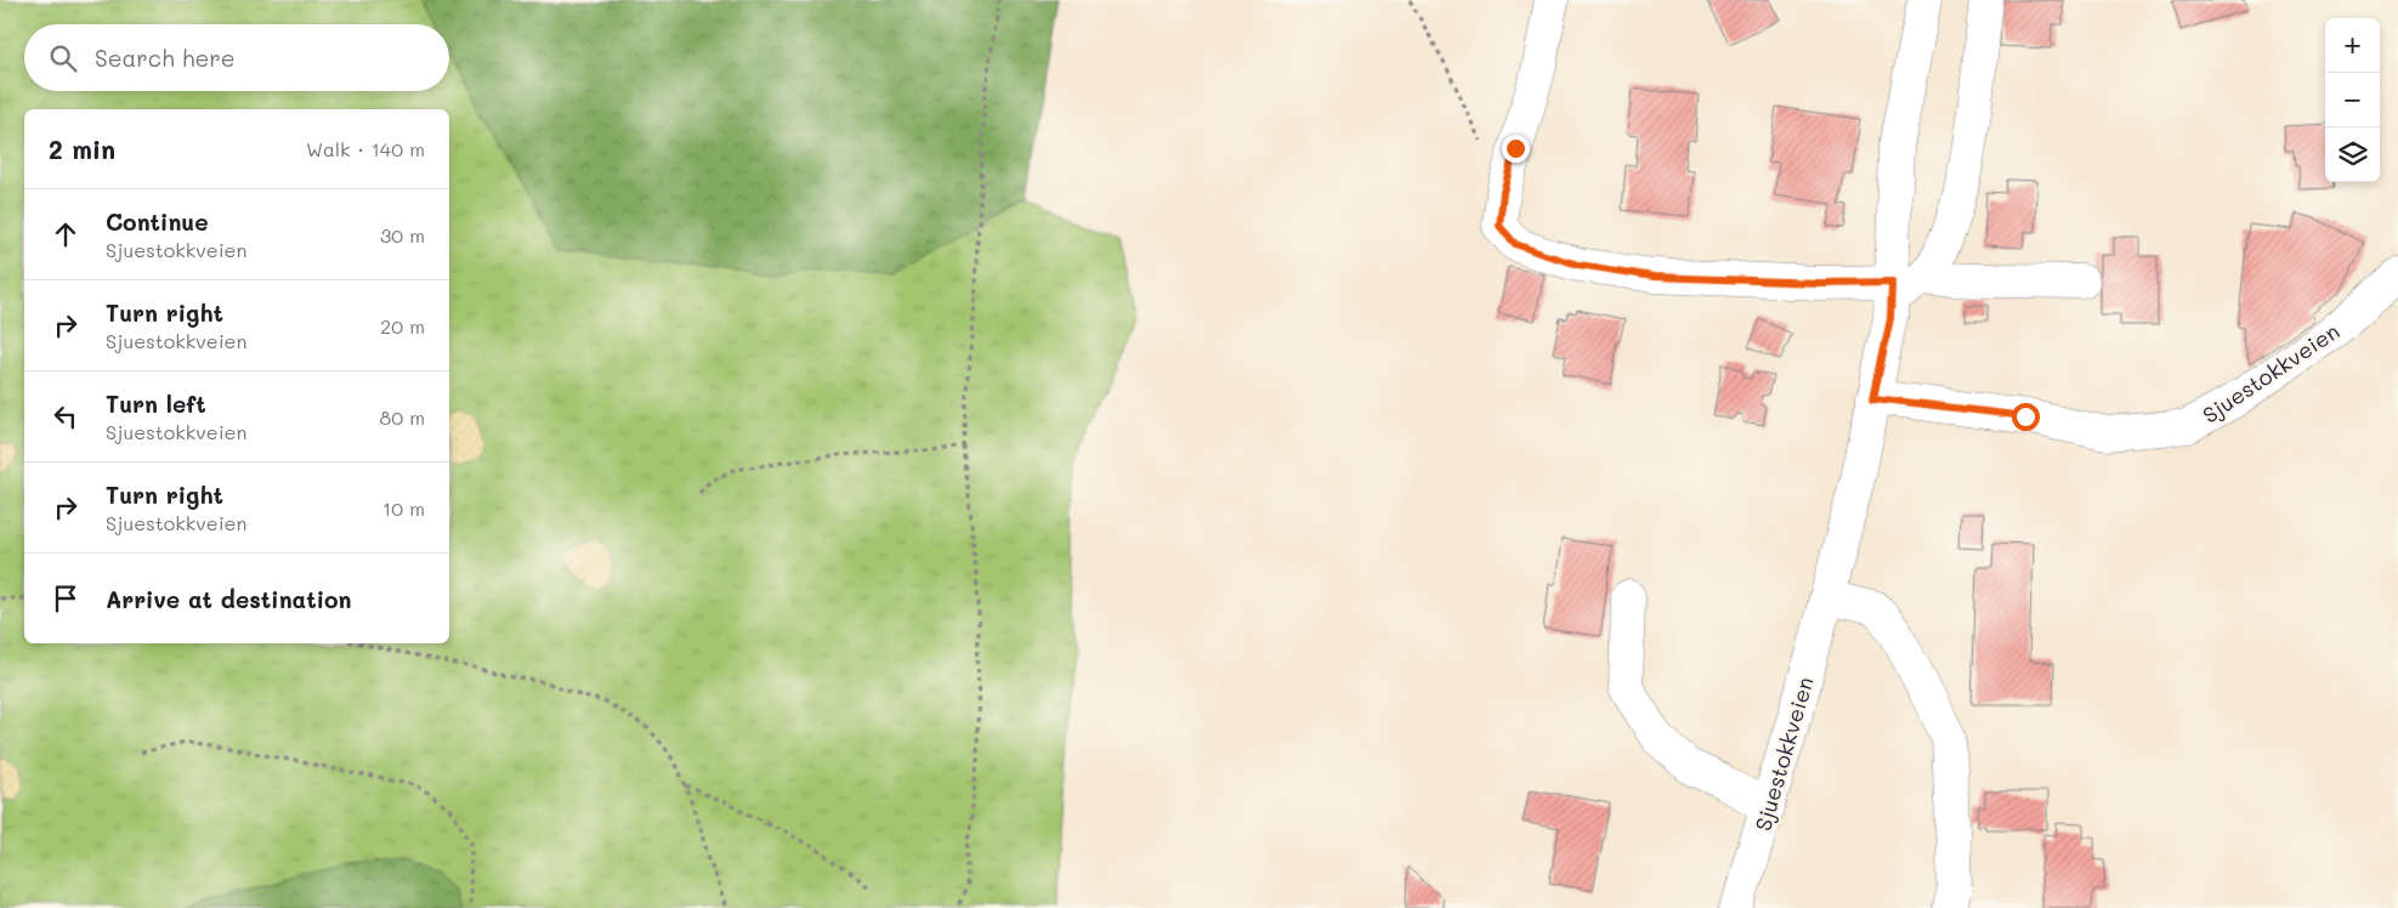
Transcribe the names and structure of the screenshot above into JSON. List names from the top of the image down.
{
  "streets": {
    "street": ["Sjuestokkveien"]
  },
  "page": {
    "map_buttons": ["+", "−"],
    "search": "Search here",
    "heading": ["2 min", "Walk · 140 m"],
    "list": [
      ["Continue", "Sjuestokkveien", "30 m"],
      ["Turn right", "Sjuestokkveien", "20 m"],
      ["Turn left", "Sjuestokkveien", "80 m"],
      ["Turn right", "Sjuestokkveien", "10 m"],
      "Arrive at destination"
    ]
  }
}
